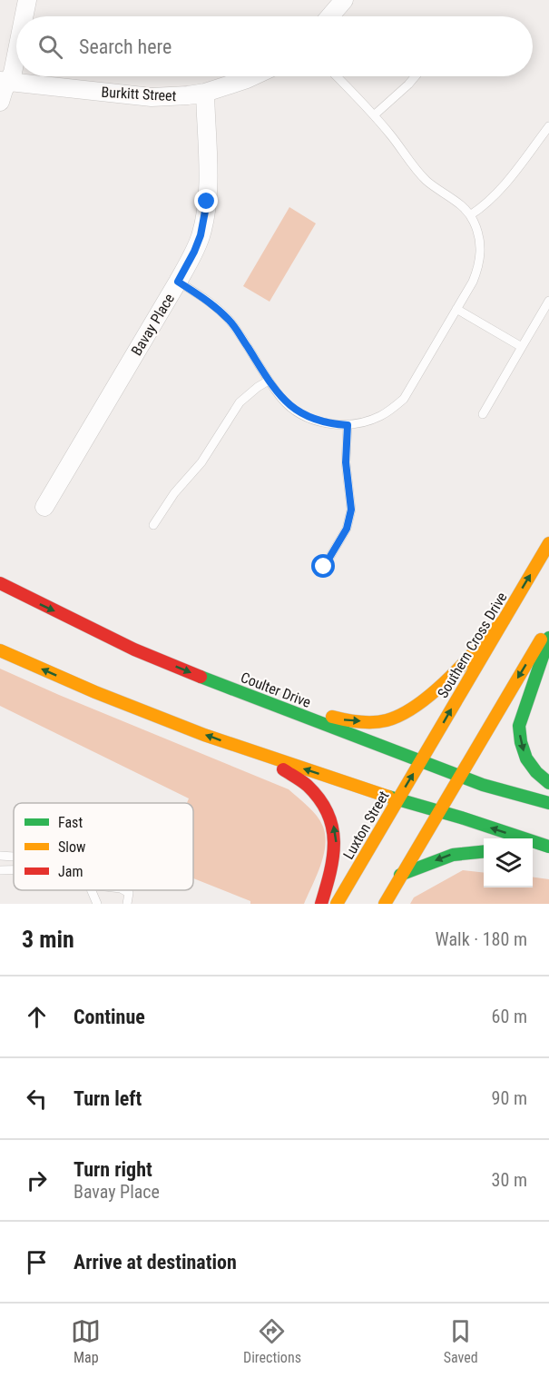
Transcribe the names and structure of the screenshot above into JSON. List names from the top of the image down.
{
  "streets": {
    "main road": ["Southern Cross Drive", "Coulter Drive", "Luxton Street"],
    "street": ["Burkitt Street", "Bavay Place"]
  },
  "crossings": [
    ["Burkitt Street", "Bavay Place"],
    ["Southern Cross Drive", "Coulter Drive"],
    ["Southern Cross Drive", "Luxton Street"],
    ["Coulter Drive", "Luxton Street"]
  ],
  "legend": ["Fast", "Slow", "Jam"],
  "page": {
    "search": "Search here",
    "heading": ["3 min", "Walk · 180 m"],
    "list": [
      ["Continue", "60 m"],
      ["Turn left", "90 m"],
      ["Turn right", "Bavay Place", "30 m"],
      "Arrive at destination"
    ],
    "nav": ["Map", "Directions", "Saved"]
  }
}
